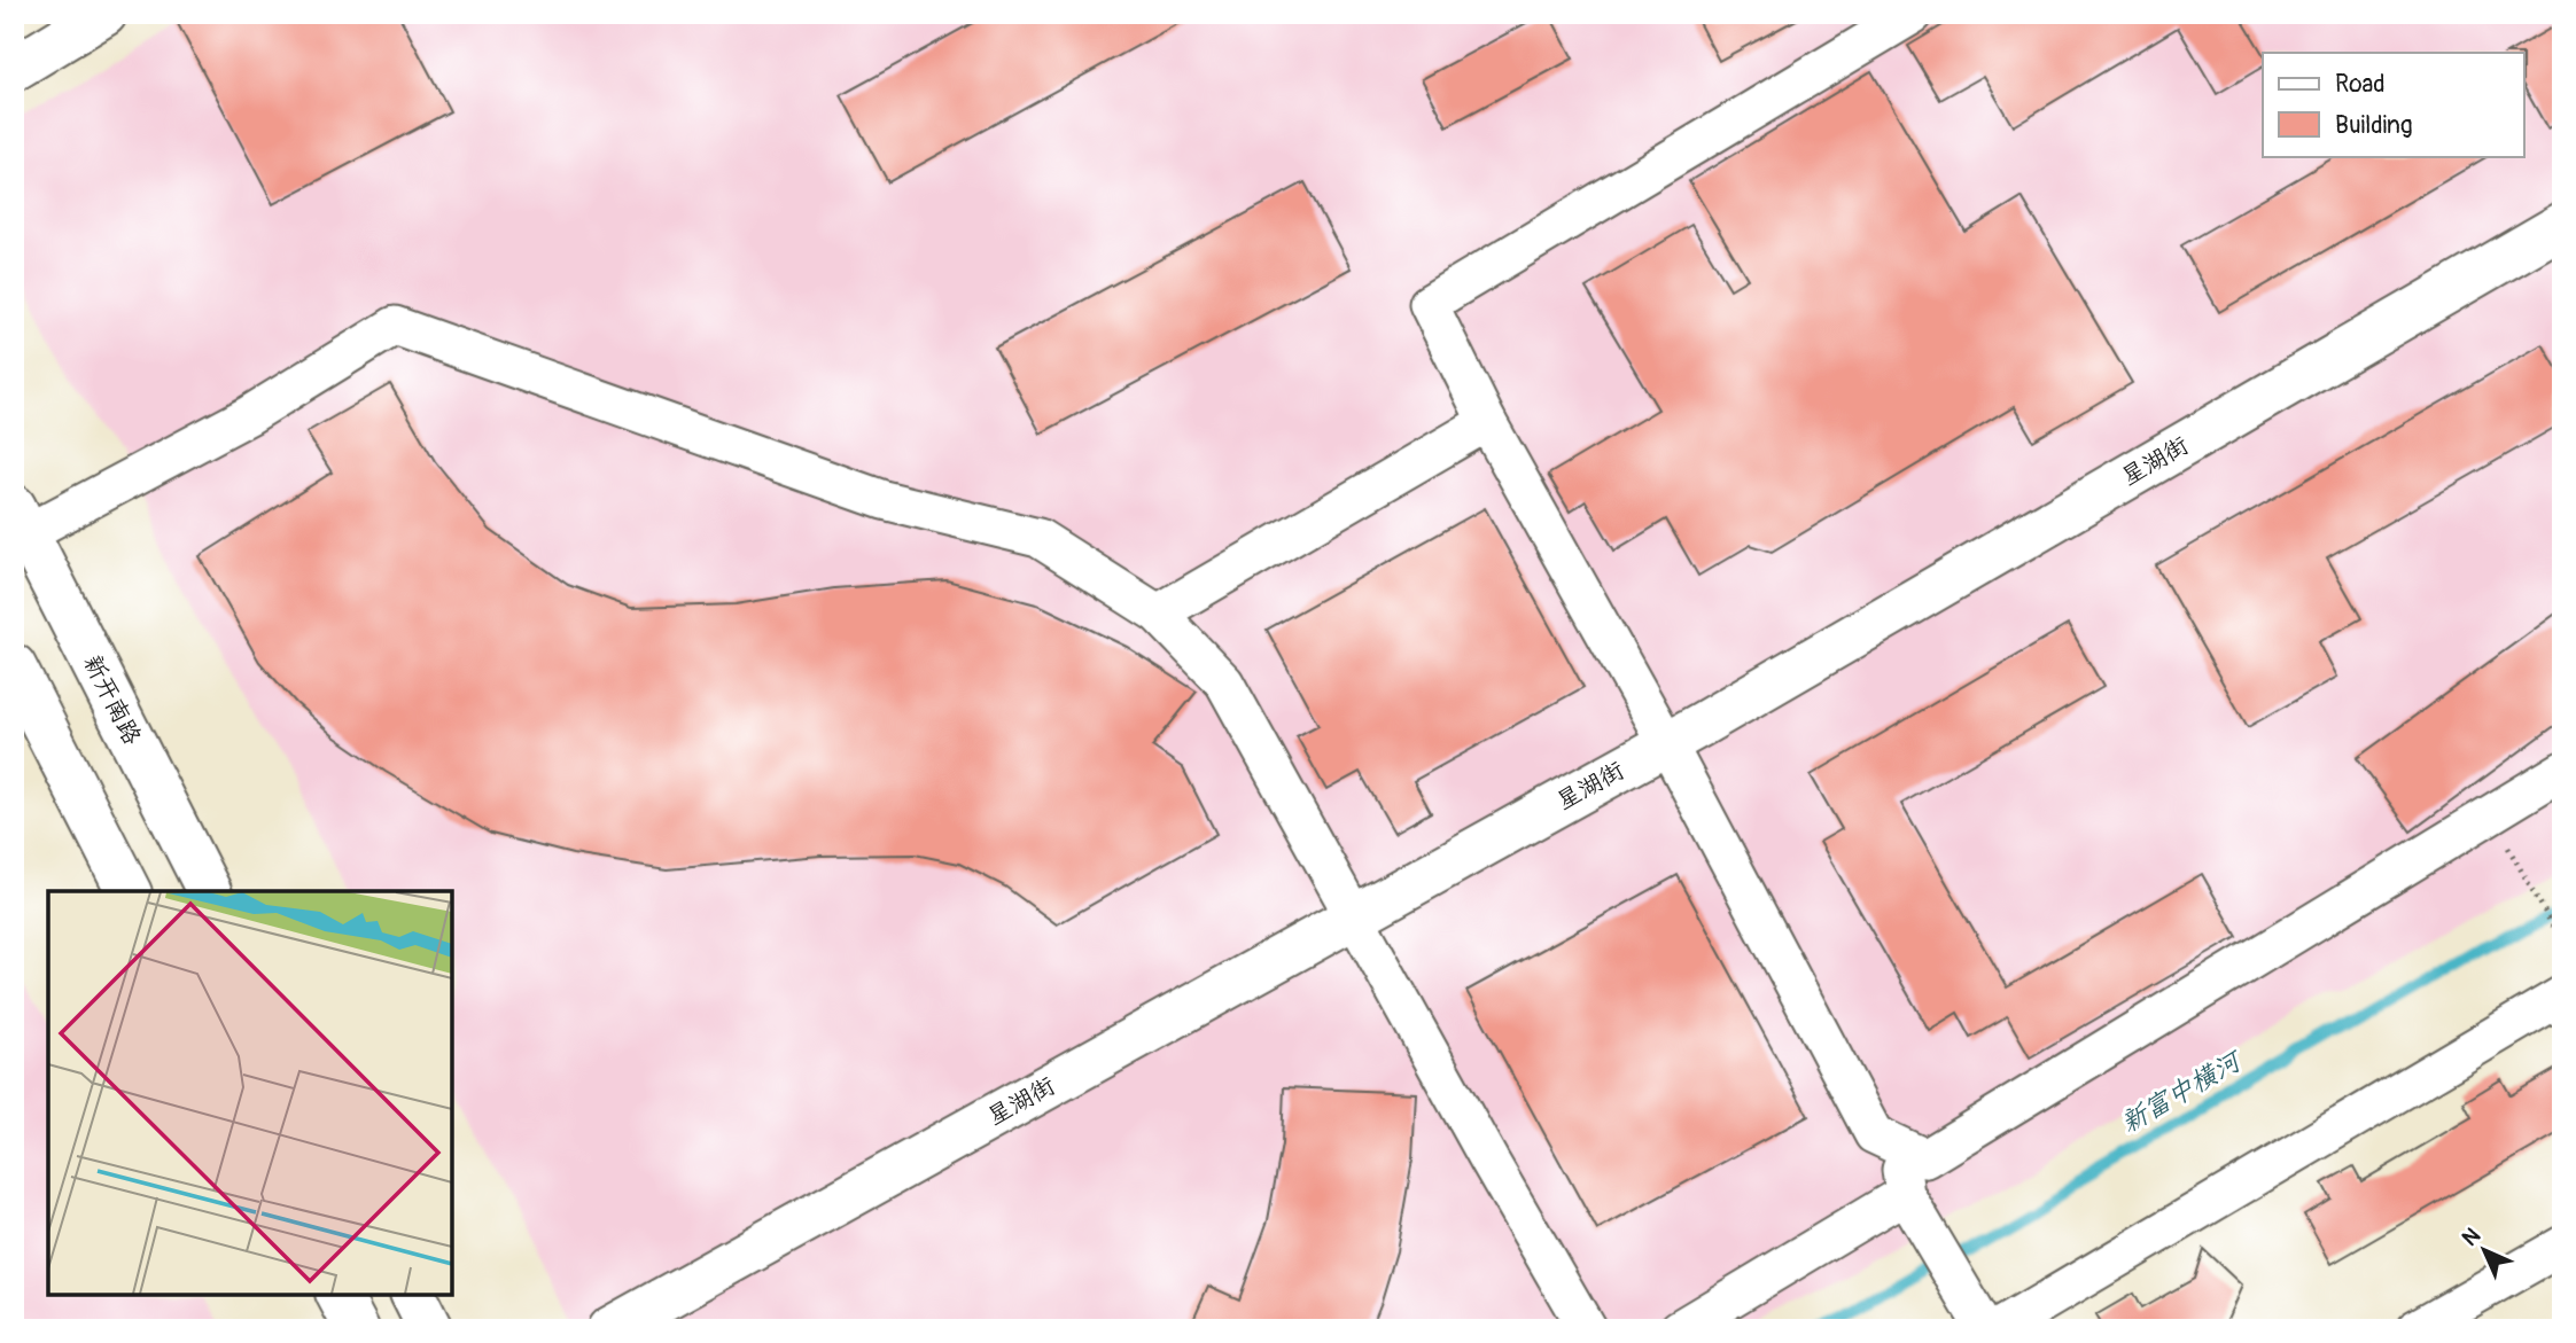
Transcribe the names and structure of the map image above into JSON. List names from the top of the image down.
{
  "streets": {
    "street": ["星湖街", "新开南路"]
  },
  "water": ["新富中横河"],
  "legend": ["Road", "Building"],
  "north": "top left"
}
